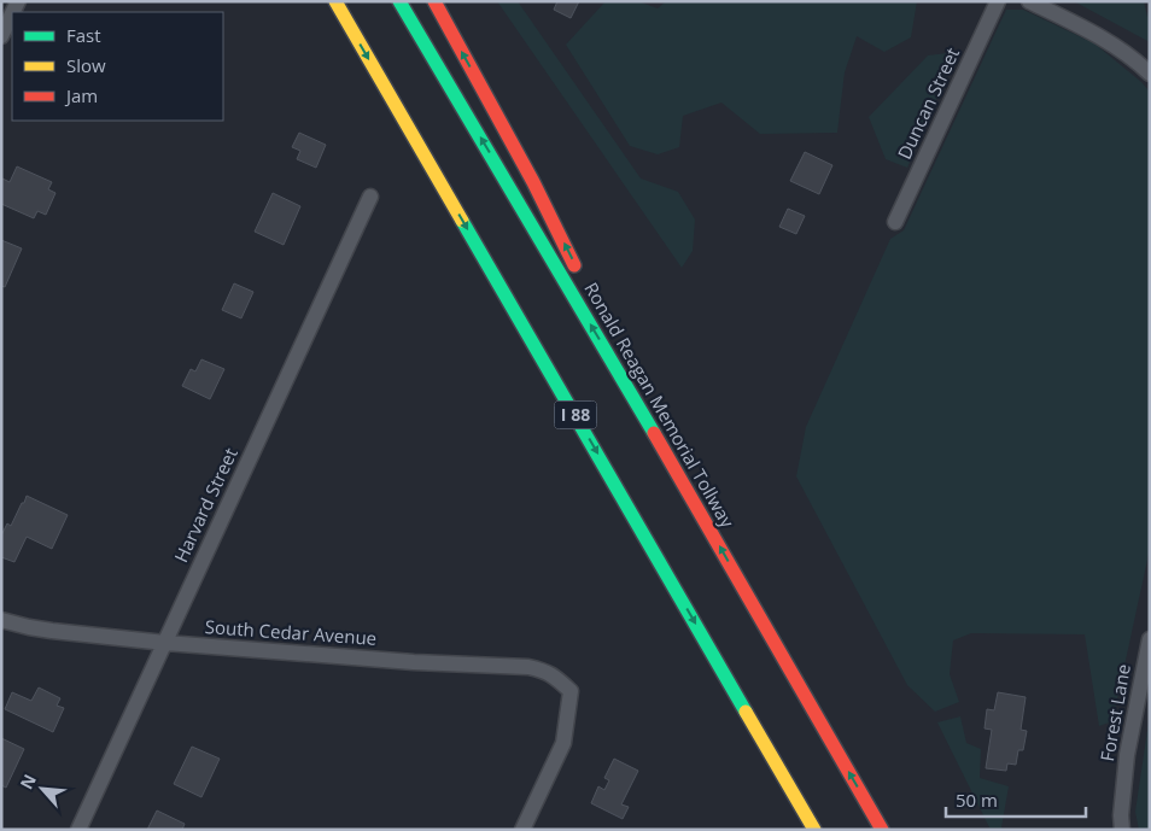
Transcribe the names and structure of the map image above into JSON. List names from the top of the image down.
{
  "streets": {
    "highway": ["Ronald Reagan Memorial Tollway", "I 88"],
    "street": [
      "Duncan Street",
      "Harvard Street",
      "South Cedar Avenue",
      "Forest Lane"
    ]
  },
  "crossings": [
    ["Harvard Street", "South Cedar Avenue"]
  ],
  "legend": ["Fast", "Slow", "Jam"],
  "scale_bar": "50 m",
  "north": "top left"
}
